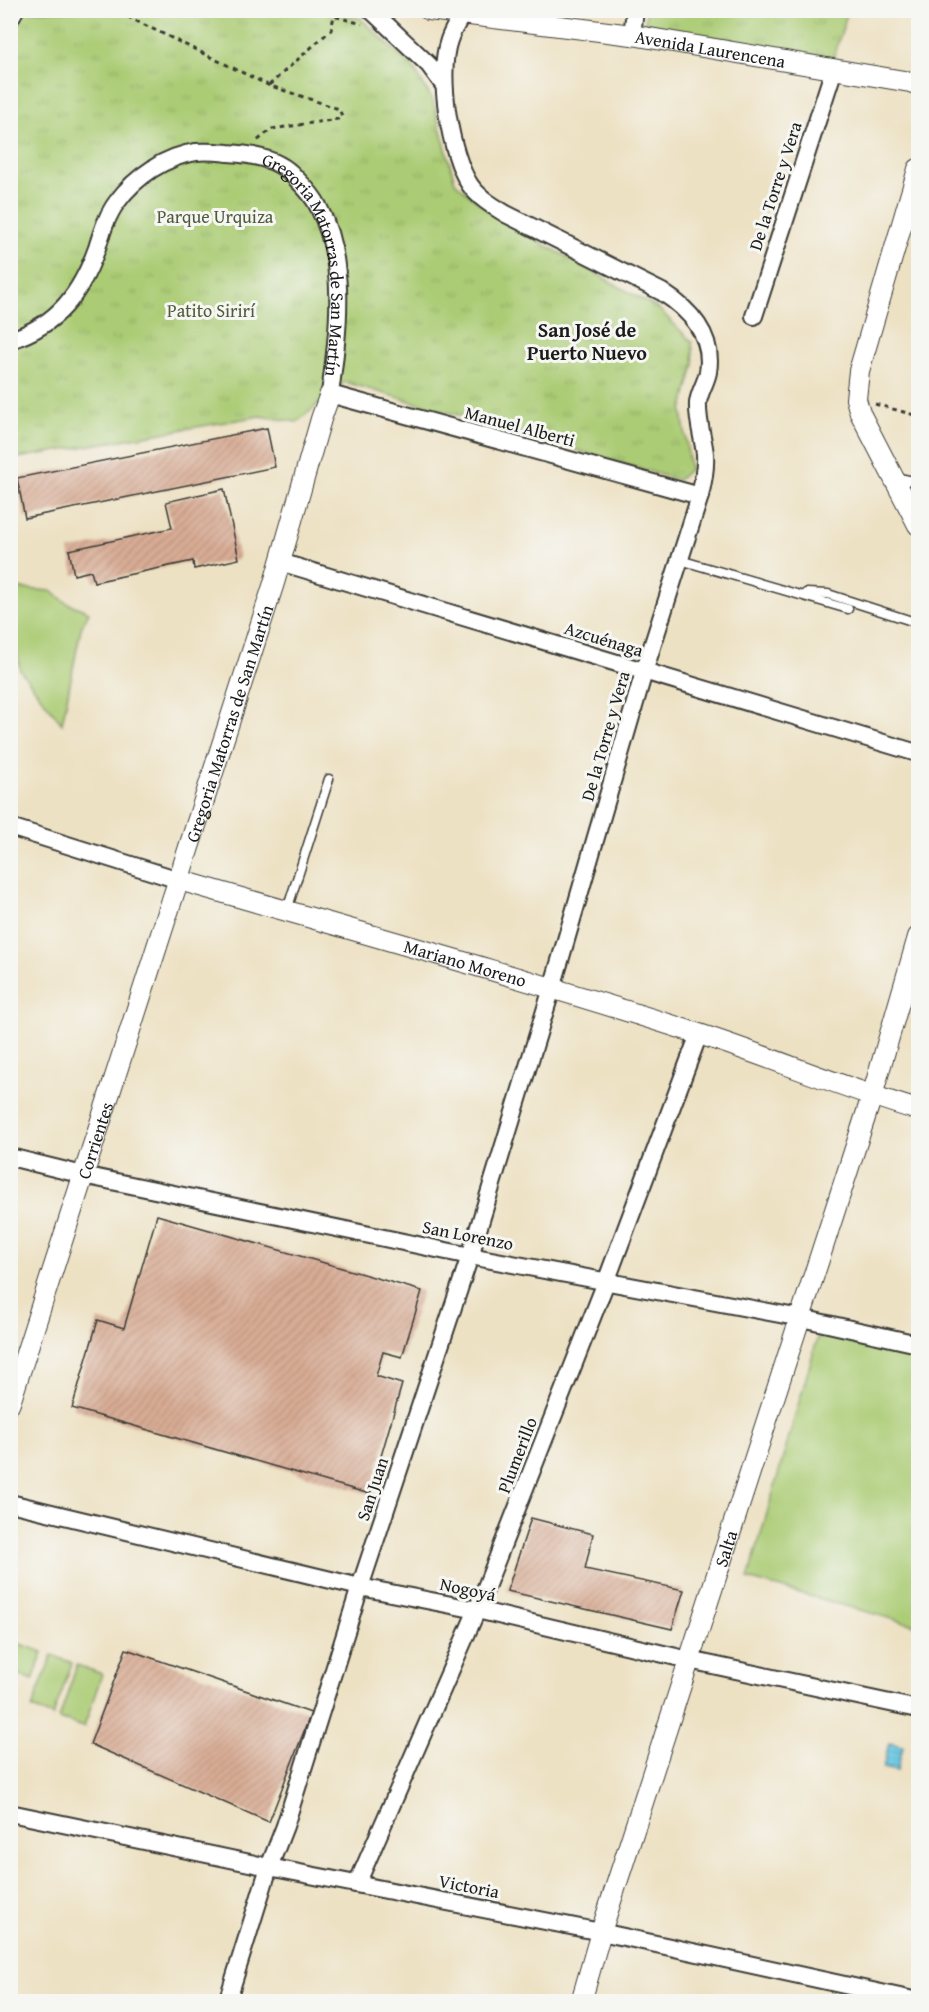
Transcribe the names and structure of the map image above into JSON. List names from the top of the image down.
{
  "streets": {
    "street": [
      "Avenida Laurencena",
      "De la Torre y Vera",
      "Gregoria Matorras de San Martín",
      "Manuel Alberti",
      "Azcuénaga",
      "Mariano Moreno",
      "Corrientes",
      "San Lorenzo",
      "Plumerillo",
      "San Juan",
      "Salta",
      "Nogoyá",
      "Victoria"
    ]
  },
  "crossings": [
    ["Avenida Laurencena", "De la Torre y Vera"],
    ["De la Torre y Vera", "Manuel Alberti"],
    ["De la Torre y Vera", "Azcuénaga"],
    ["De la Torre y Vera", "Mariano Moreno"],
    ["De la Torre y Vera", "San Juan"],
    ["Gregoria Matorras de San Martín", "Manuel Alberti"],
    ["Gregoria Matorras de San Martín", "Azcuénaga"],
    ["Gregoria Matorras de San Martín", "Mariano Moreno"],
    ["Gregoria Matorras de San Martín", "Corrientes"],
    ["Mariano Moreno", "Corrientes"],
    ["Mariano Moreno", "Plumerillo"],
    ["Mariano Moreno", "San Juan"],
    ["Mariano Moreno", "Salta"],
    ["Corrientes", "San Lorenzo"],
    ["San Lorenzo", "Plumerillo"],
    ["San Lorenzo", "San Juan"],
    ["San Lorenzo", "Salta"],
    ["Plumerillo", "Nogoyá"],
    ["Plumerillo", "Victoria"],
    ["San Juan", "Nogoyá"],
    ["San Juan", "Victoria"],
    ["Salta", "Nogoyá"],
    ["Salta", "Victoria"]
  ],
  "districts": ["San José de Puerto Nuevo"],
  "parks": ["Parque Urquiza", "Patito Sirirí"]
}
